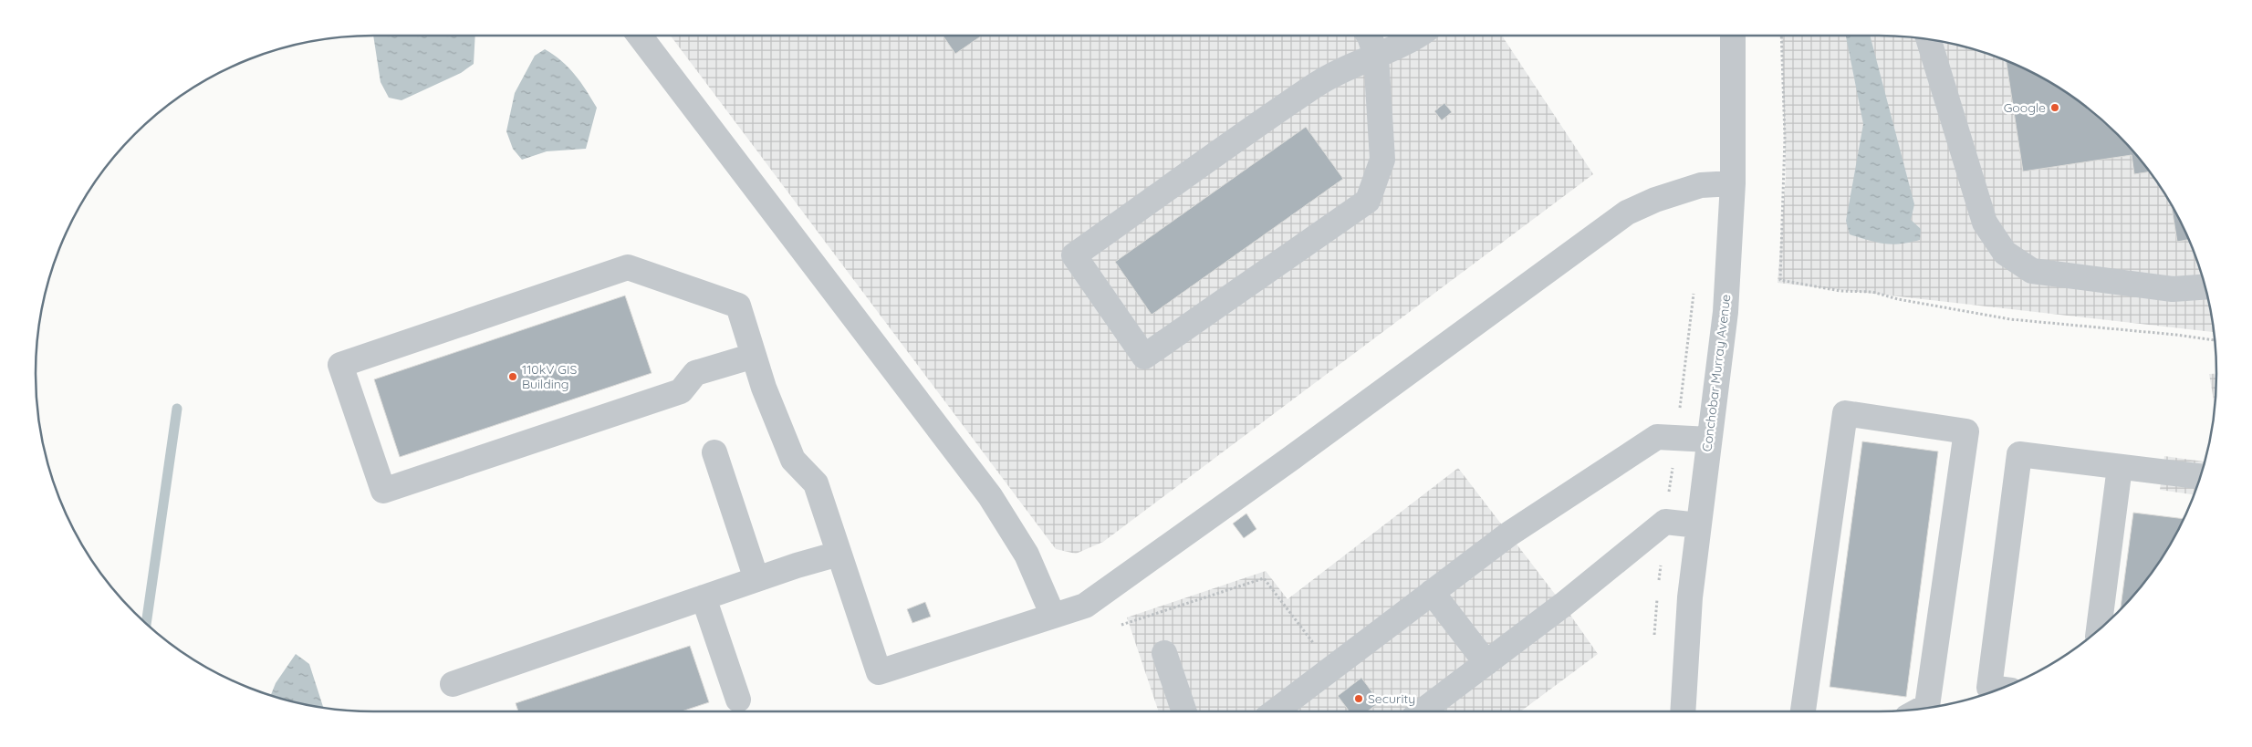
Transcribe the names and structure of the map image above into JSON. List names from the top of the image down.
{
  "streets": {
    "street": ["Conchobar Murray Avenue"]
  },
  "places": ["Google", "110kV GIS Building", "Security"]
}
